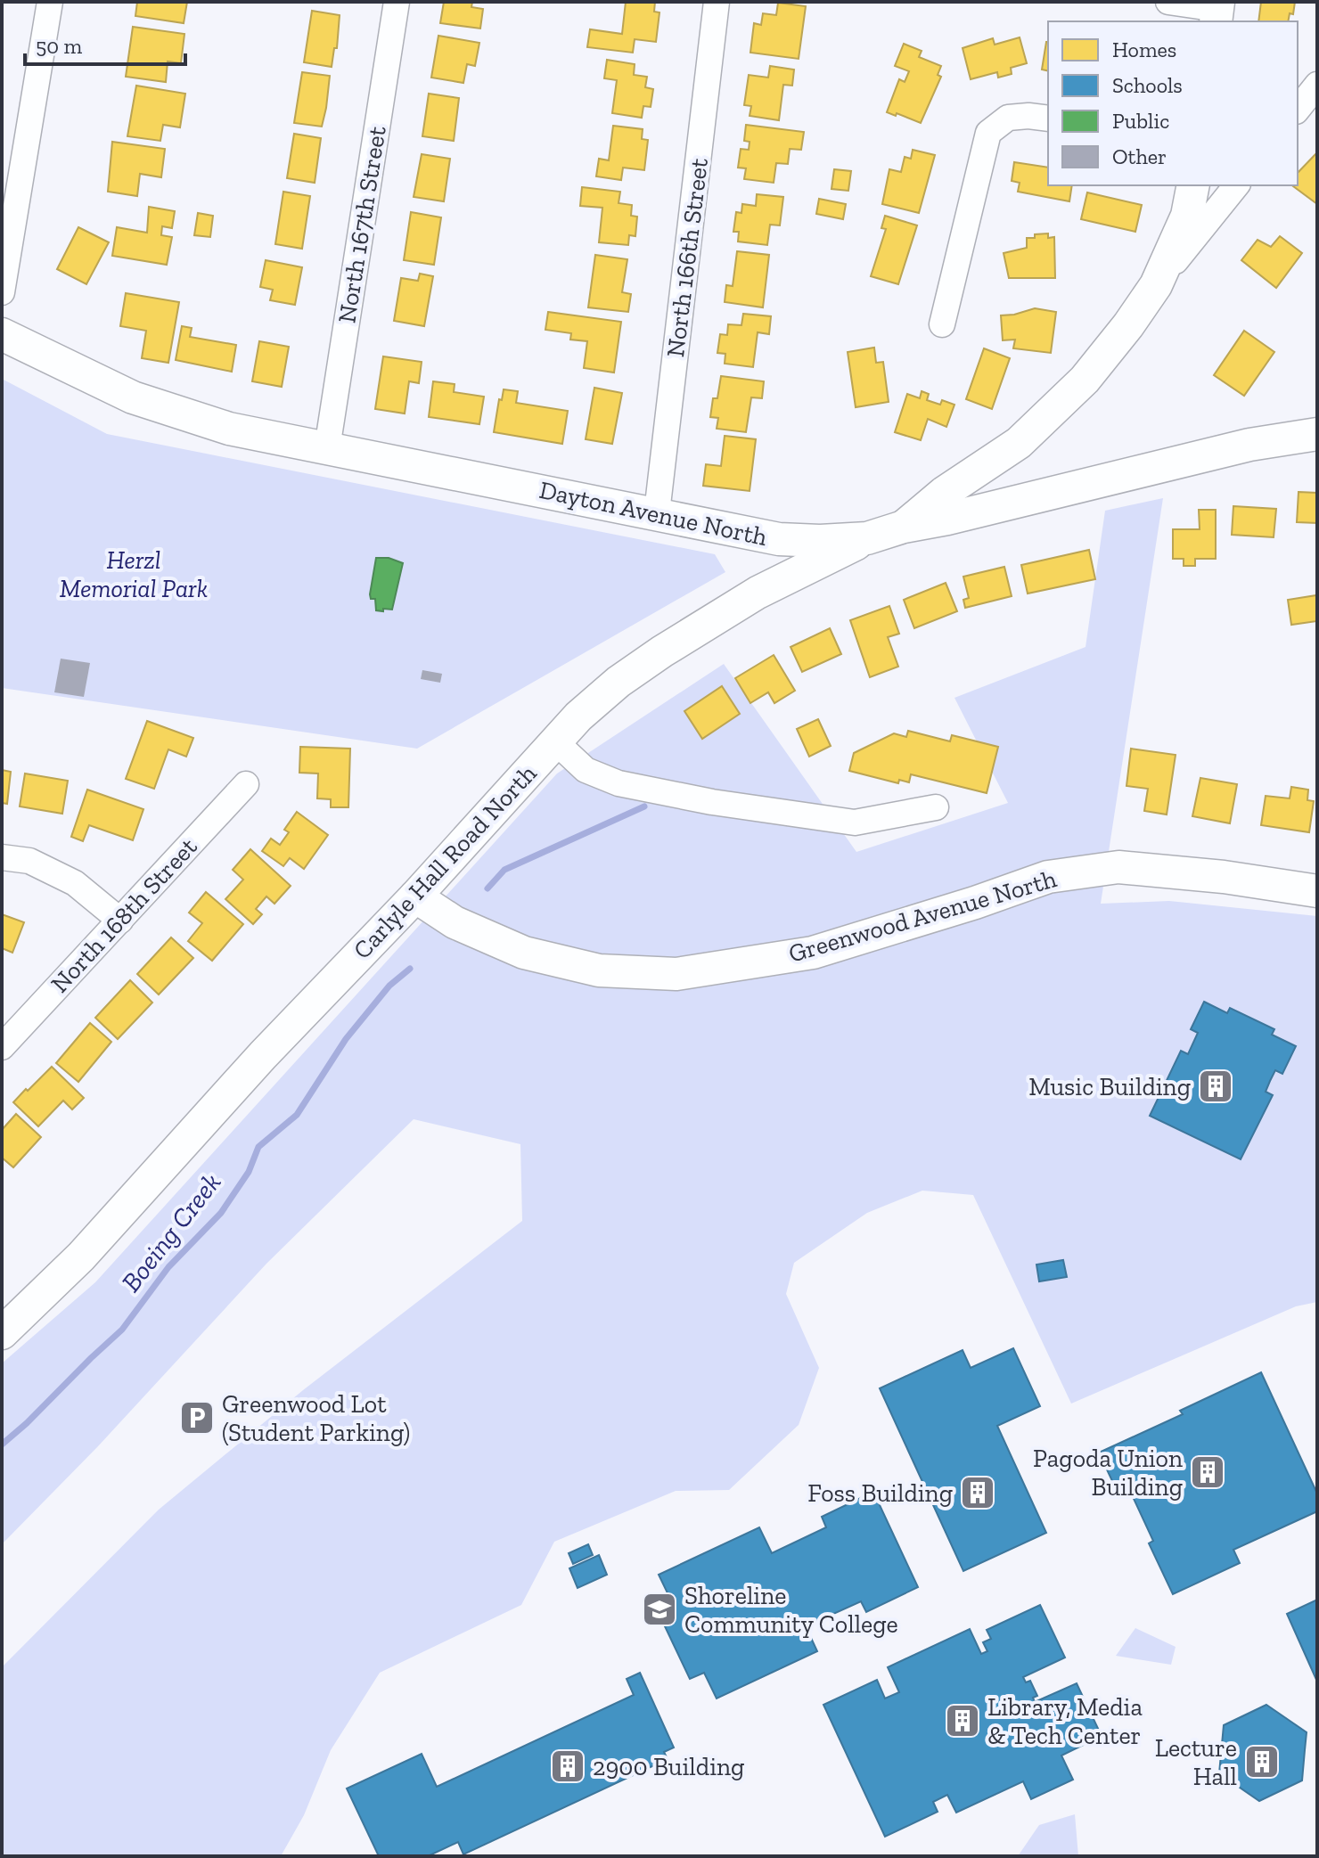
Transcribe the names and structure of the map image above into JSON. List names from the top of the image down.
{
  "streets": {
    "street": [
      "North 167th Street",
      "North 166th Street",
      "Dayton Avenue North",
      "Carlyle Hall Road North",
      "North 168th Street",
      "Greenwood Avenue North"
    ]
  },
  "crossings": [
    ["North 167th Street", "Dayton Avenue North"],
    ["North 166th Street", "Dayton Avenue North"],
    ["Dayton Avenue North", "Carlyle Hall Road North"],
    ["Carlyle Hall Road North", "Greenwood Avenue North"]
  ],
  "water": ["Boeing Creek"],
  "parks": ["Herzl Memorial Park"],
  "places": {
    "building": [
      "Music Building",
      "Pagoda Union Building",
      "Foss Building",
      "Library, Media & Tech Center",
      "Lecture Hall",
      "2900 Building"
    ],
    "parking": ["Greenwood Lot (Student Parking)"],
    "school or university": ["Shoreline Community College"]
  },
  "legend": [
    "Homes",
    "Schools",
    "Public",
    "Other"
  ],
  "scale_bar": "50 m"
}
